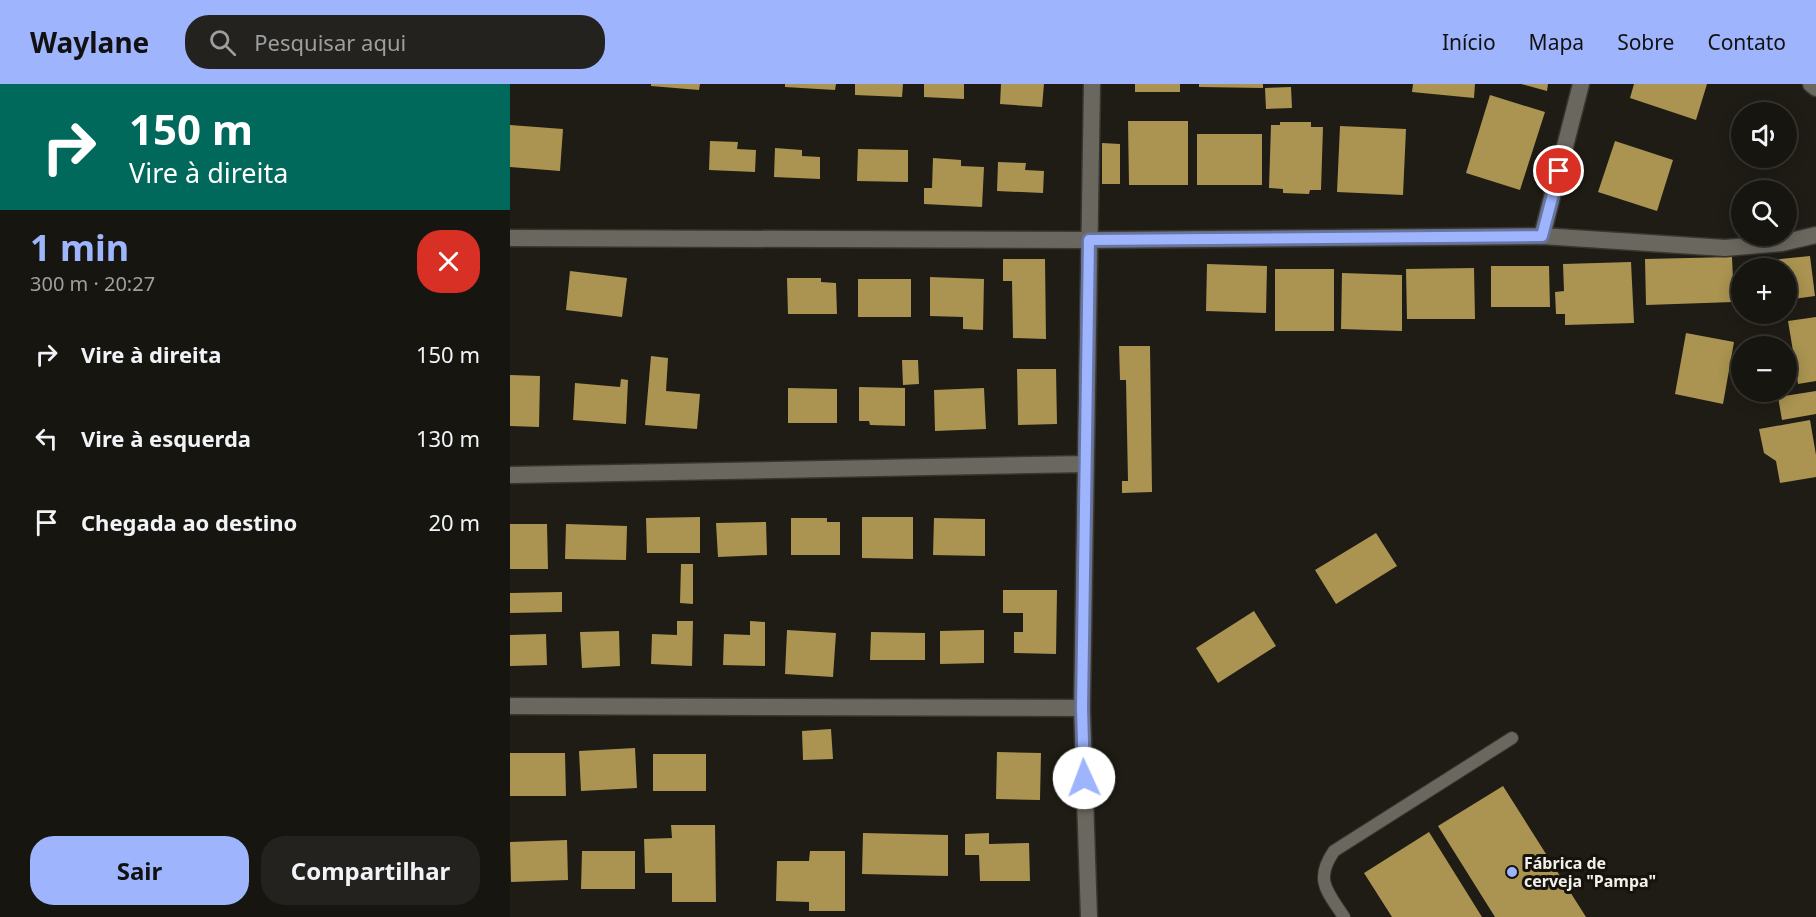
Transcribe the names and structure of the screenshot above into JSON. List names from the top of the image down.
{
  "places": ["Fábrica de cerveja \"Pampa\""],
  "page": {
    "header": "Waylane",
    "search": "Pesquisar aqui",
    "nav": [
      "Início",
      "Mapa",
      "Sobre",
      "Contato"
    ],
    "turn": ["150 m", "Vire à direita"],
    "map_buttons": ["+", "−"],
    "heading": ["1 min", "300 m · 20:27"],
    "list": [
      {
        "name": "Vire à direita",
        "value": "150 m"
      },
      {
        "name": "Vire à esquerda",
        "value": "130 m"
      },
      {
        "name": "Chegada ao destino",
        "value": "20 m"
      }
    ],
    "buttons": ["Sair", "Compartilhar"]
  }
}
